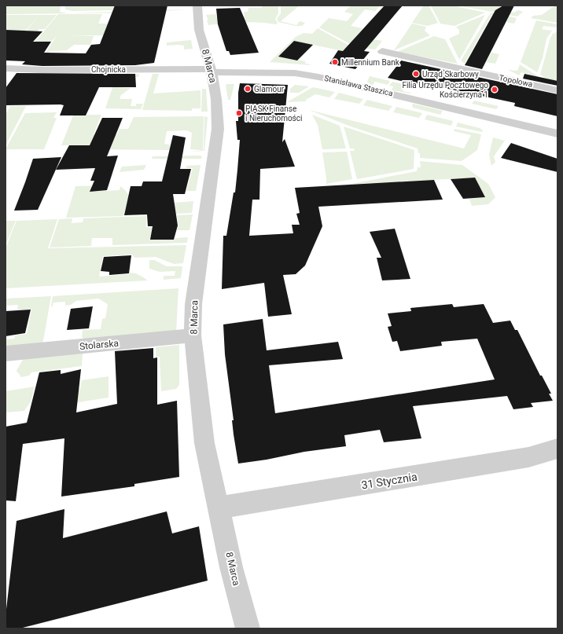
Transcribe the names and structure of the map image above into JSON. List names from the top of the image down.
{
  "streets": {
    "street": [
      "8 Marca",
      "Chojnicka",
      "Topolowa",
      "Stanisława Staszica",
      "Stolarska",
      "31 Stycznia"
    ]
  },
  "crossings": [
    ["8 Marca", "Chojnicka"],
    ["8 Marca", "Stanisława Staszica"],
    ["8 Marca", "Stolarska"],
    ["8 Marca", "31 Stycznia"],
    ["Chojnicka", "Stanisława Staszica"]
  ],
  "places": [
    "Millennium Bank",
    "Urząd Skarbowy",
    "Glamour",
    "Filia Urzędu Pocztowego Kościerzyna 1",
    "PIASK Finanse i Nieruchomości"
  ]
}
